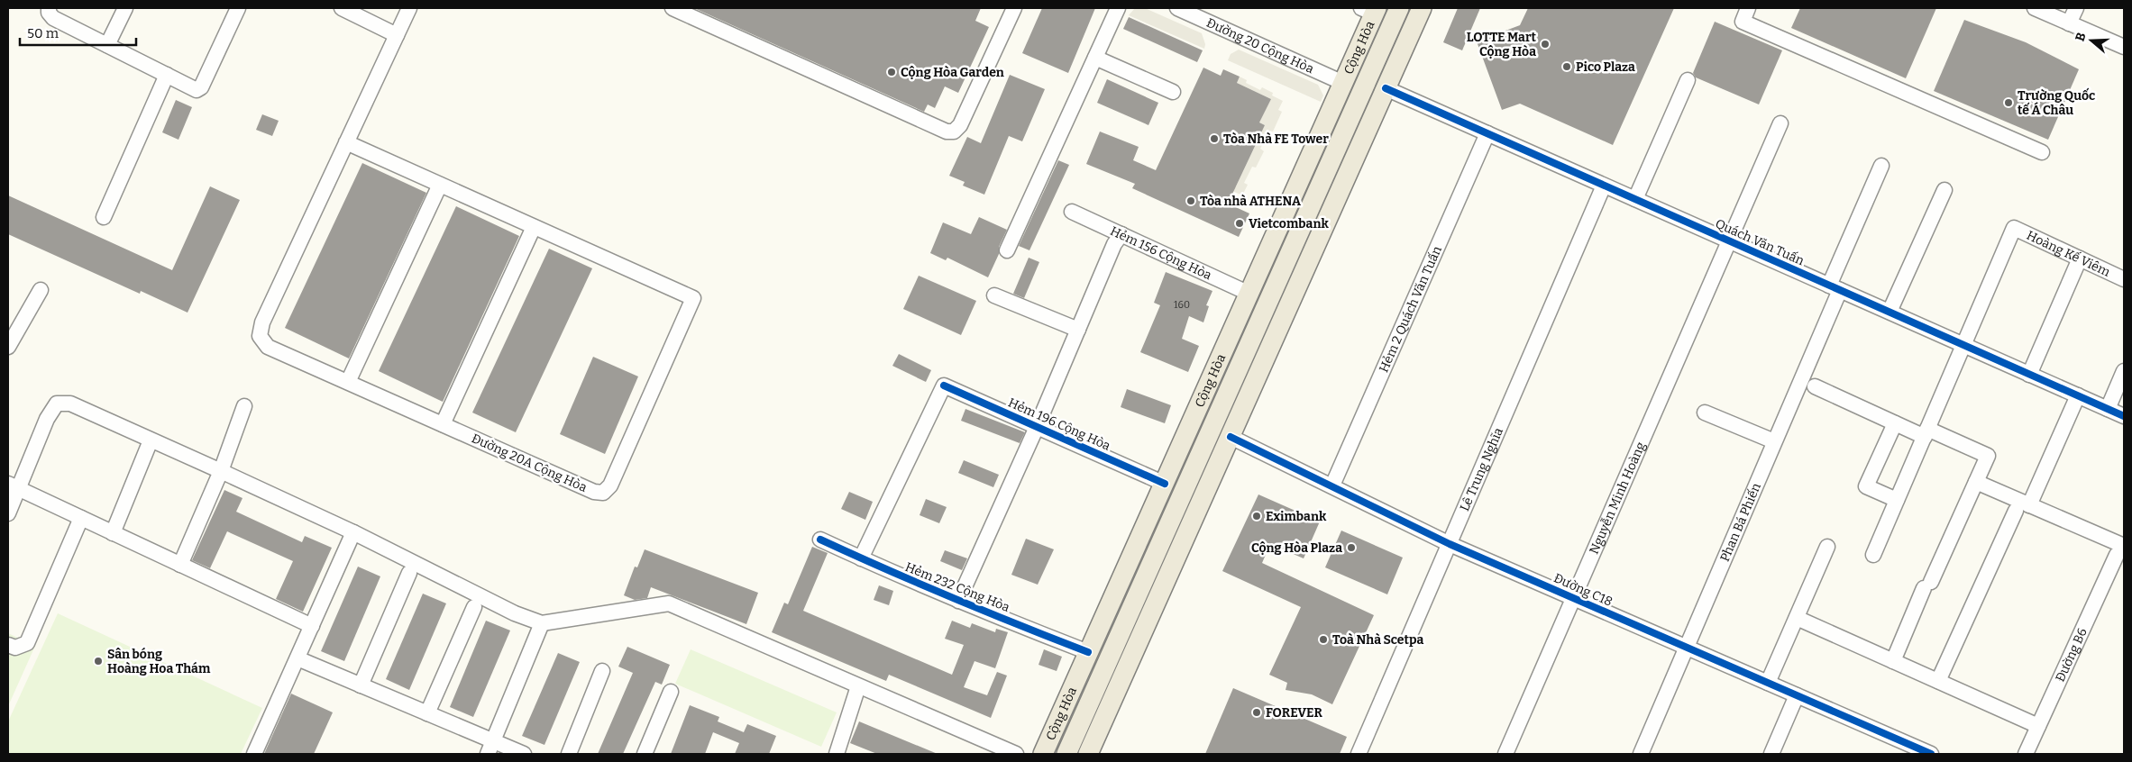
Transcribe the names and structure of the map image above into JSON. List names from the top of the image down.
{
  "streets": {
    "main road": ["Cộng Hòa"],
    "street": [
      "Đường 20 Cộng Hòa",
      "Quách Văn Tuấn",
      "Hẻm 156 Cộng Hòa",
      "Hoàng Kế Viêm",
      "Hẻm 2 Quách Văn Tuấn",
      "Hẻm 196 Cộng Hòa",
      "Đường 20A Cộng Hòa",
      "Lê Trung Nghĩa",
      "Nguyễn Minh Hoàng",
      "Phan Bá Phiến",
      "Hẻm 232 Cộng Hòa",
      "Đường C18",
      "Đường B6"
    ]
  },
  "crossings": [
    ["Đường 20 Cộng Hòa", "Cộng Hòa"],
    ["Cộng Hòa", "Hẻm 156 Cộng Hòa"],
    ["Cộng Hòa", "Hẻm 196 Cộng Hòa"],
    ["Cộng Hòa", "Hẻm 232 Cộng Hòa"],
    ["Quách Văn Tuấn", "Hoàng Kế Viêm"],
    ["Quách Văn Tuấn", "Hẻm 2 Quách Văn Tuấn"],
    ["Quách Văn Tuấn", "Lê Trung Nghĩa"],
    ["Quách Văn Tuấn", "Nguyễn Minh Hoàng"],
    ["Quách Văn Tuấn", "Phan Bá Phiến"],
    ["Hẻm 2 Quách Văn Tuấn", "Đường C18"],
    ["Hẻm 196 Cộng Hòa", "Hẻm 232 Cộng Hòa"],
    ["Lê Trung Nghĩa", "Đường C18"],
    ["Nguyễn Minh Hoàng", "Đường C18"],
    ["Phan Bá Phiến", "Đường C18"]
  ],
  "places": [
    "LOTTE Mart Cộng Hòa",
    "Pico Plaza",
    "Cộng Hòa Garden",
    "Trường Quốc tế Á Châu",
    "Tòa Nhà FE Tower",
    "Tòa nhà ATHENA",
    "Vietcombank",
    "Eximbank",
    "Cộng Hòa Plaza",
    "Toà Nhà Scetpa",
    "Sân bóng Hoàng Hoa Thám",
    "FOREVER"
  ],
  "house_numbers": ["160"],
  "scale_bar": "50 m",
  "north": "left"
}
